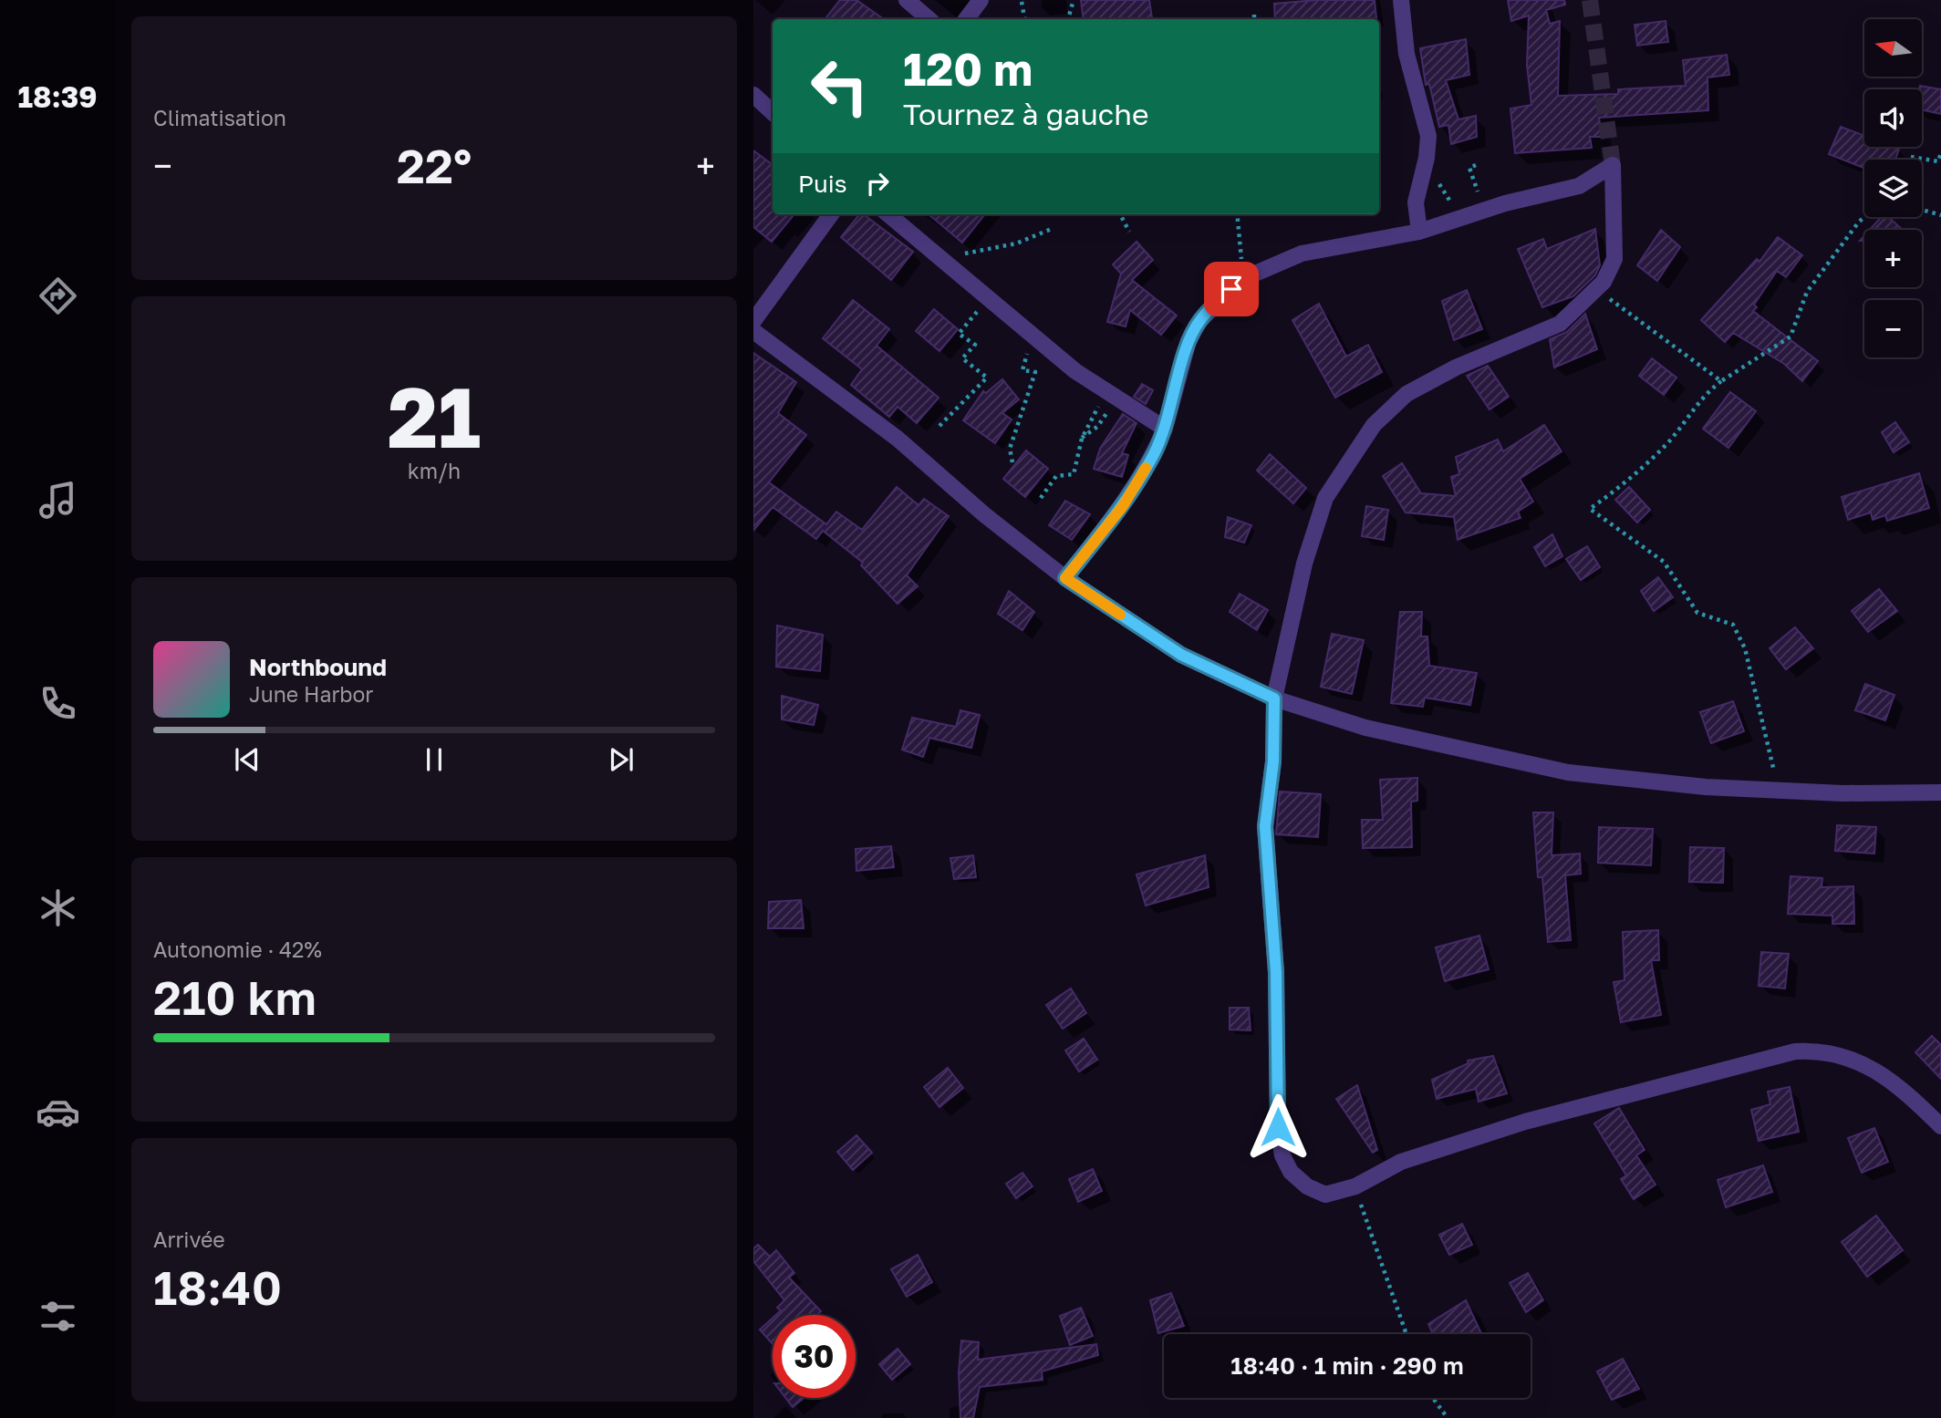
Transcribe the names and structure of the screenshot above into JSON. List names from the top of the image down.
{
  "north": "left",
  "page": {
    "tabs": "18:39",
    "tile": [
      "Climatisation",
      ["21", "km/h"],
      ["Autonomie · 42%", "210 km"],
      ["Arrivée", "18:40"]
    ],
    "map_buttons": ["+", "−"],
    "turn": ["120 m", "Tournez à gauche"],
    "heat": ["−", "22°", "+"],
    "then": "Puis",
    "song": ["Northbound", "June Harbor"],
    "limit": "30",
    "trip": "18:40 · 1 min · 290 m"
  }
}
